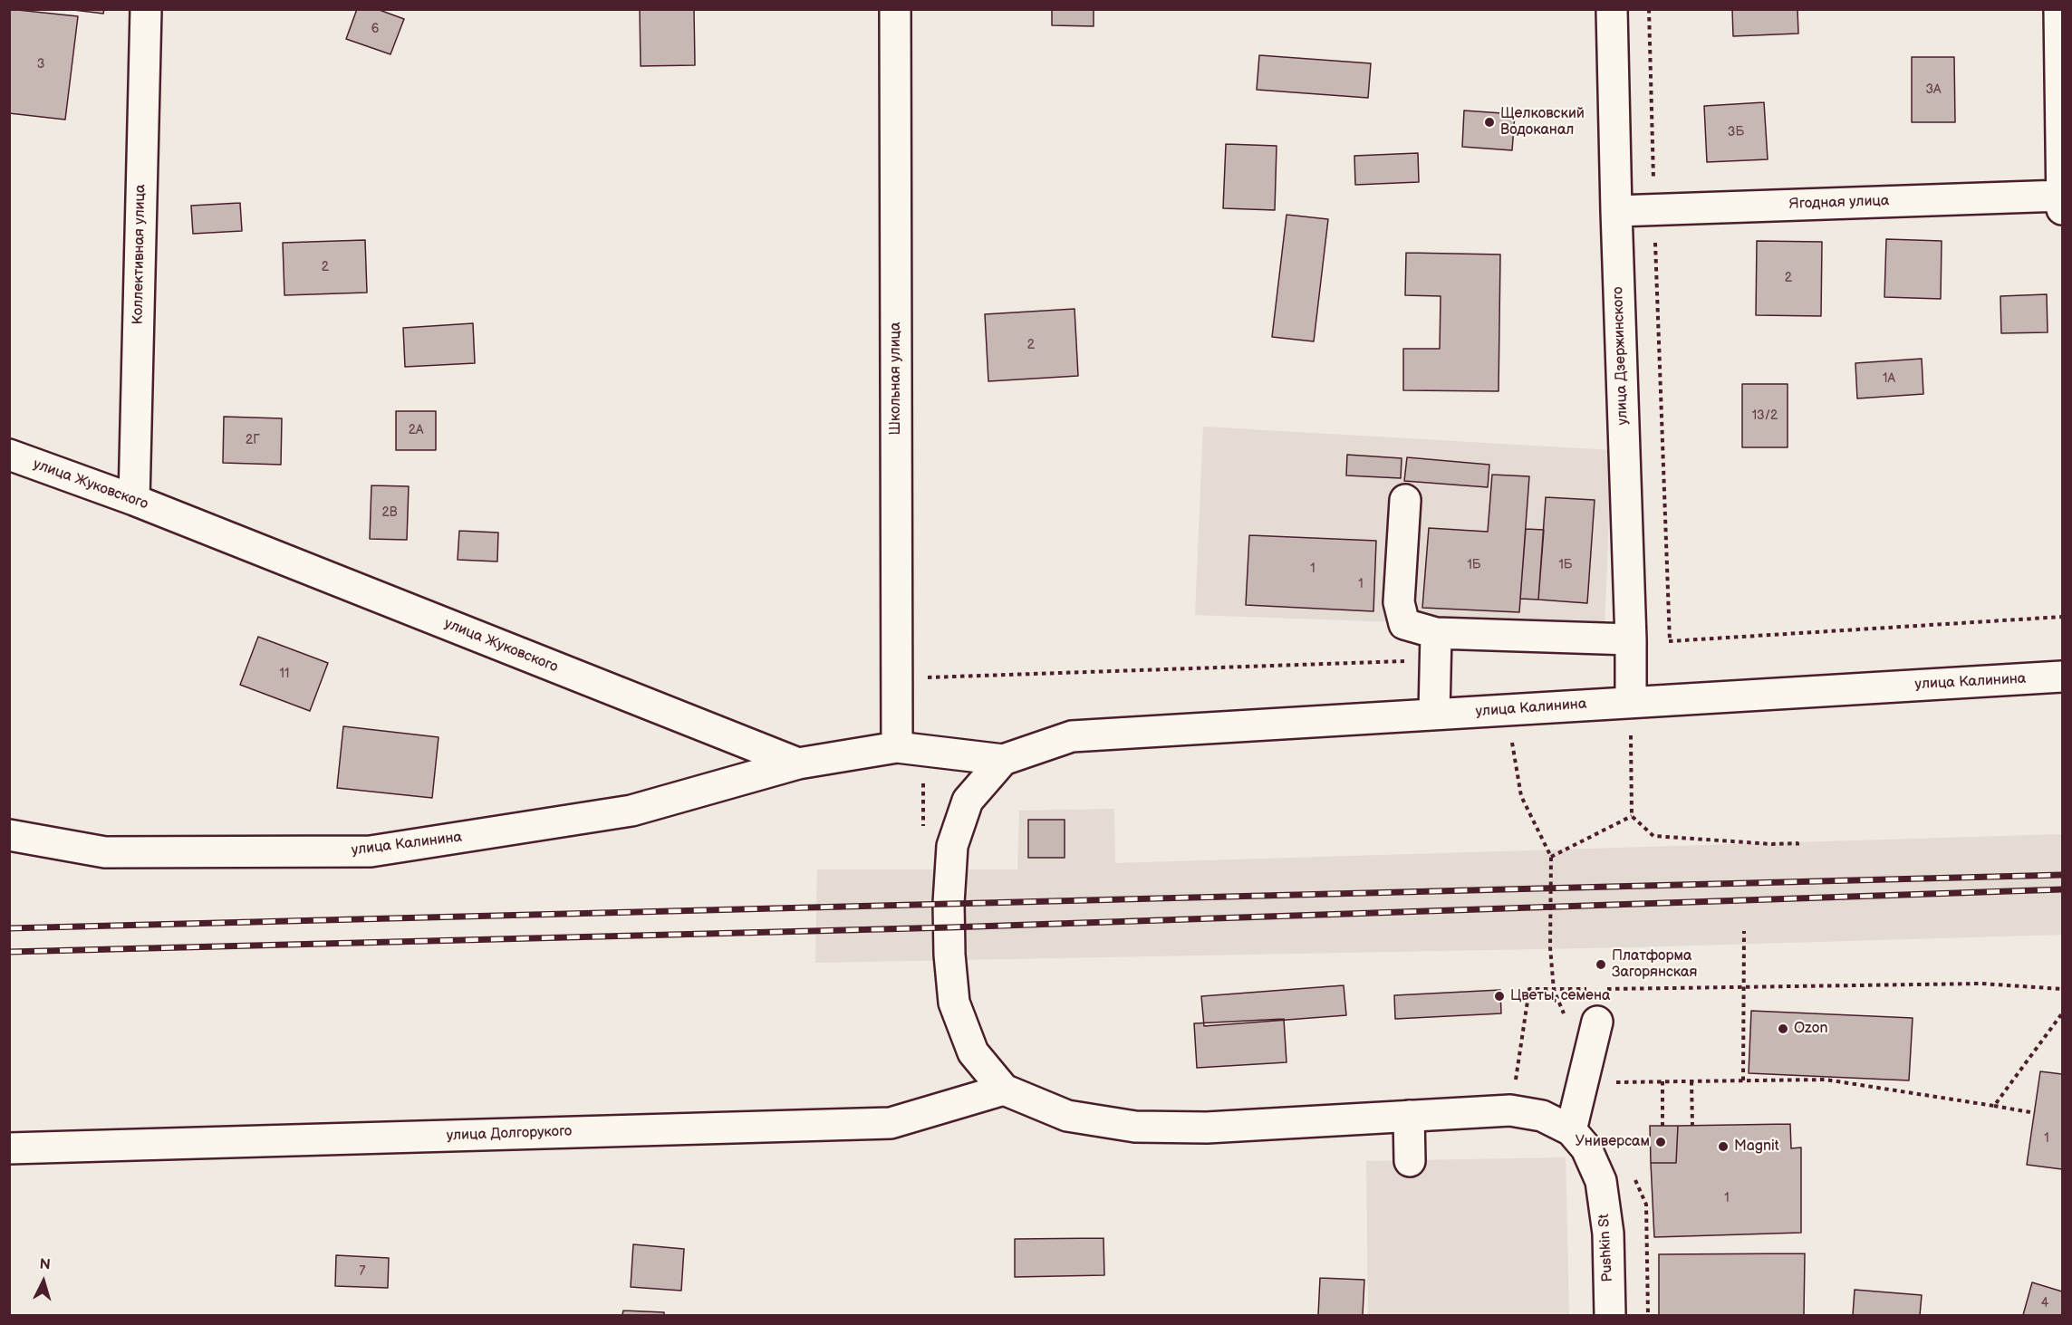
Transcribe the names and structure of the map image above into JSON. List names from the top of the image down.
{
  "streets": {
    "street": [
      "Ягодная улица",
      "Коллективная улица",
      "улица Дзержинского",
      "Школьная улица",
      "улица Жуковского",
      "улица Калинина",
      "улица Долгорукого",
      "Pushkin St"
    ]
  },
  "crossings": [
    ["Ягодная улица", "улица Дзержинского"],
    ["Коллективная улица", "улица Жуковского"],
    ["улица Дзержинского", "улица Калинина"],
    ["улица Жуковского", "улица Калинина"]
  ],
  "places": [
    "Щелковский Водоканал",
    "Платформа Загорянская",
    "Цветы, семена",
    "Ozon",
    "Универсам",
    "Magnit"
  ],
  "house_numbers": [
    "6",
    "3",
    "3А",
    "3Б",
    "2",
    "2",
    "2",
    "1А",
    "13/2",
    "2А",
    "2Г",
    "2В",
    "1Б",
    "1Б",
    "1",
    "1",
    "11",
    "1",
    "1",
    "7",
    "4"
  ],
  "north": "top"
}
